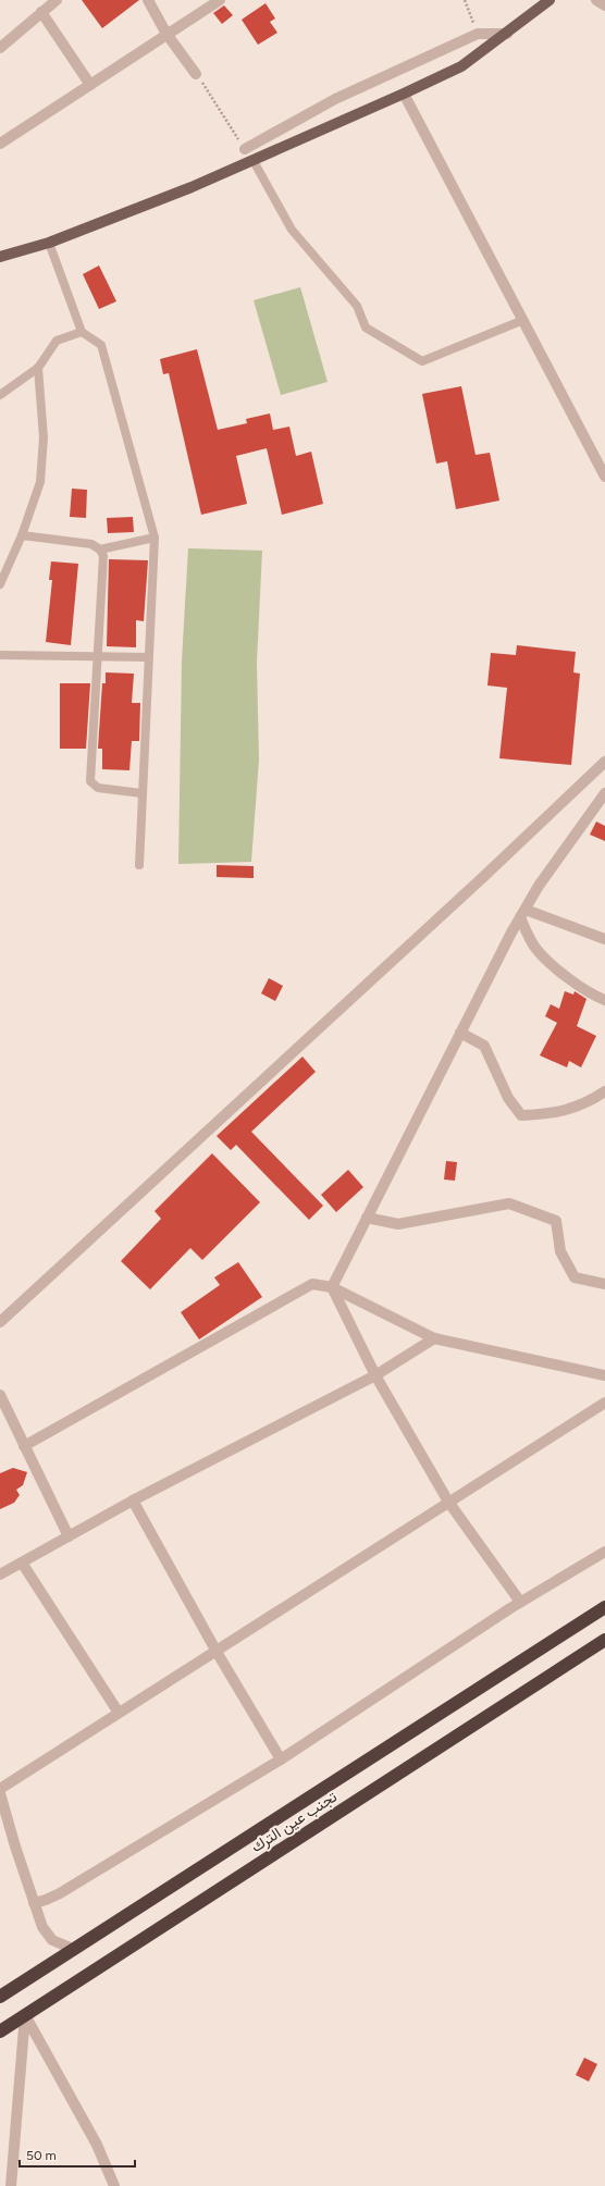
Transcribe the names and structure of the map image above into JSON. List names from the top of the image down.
{
  "streets": {
    "highway": ["تجنب عين الترك"]
  },
  "scale_bar": "50 m"
}
